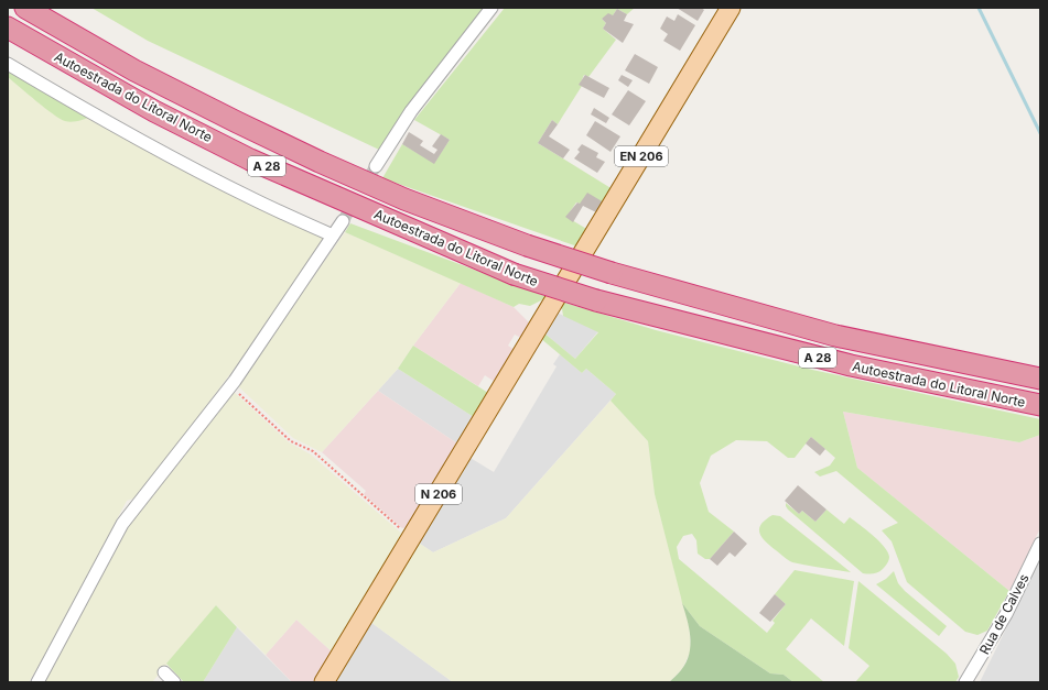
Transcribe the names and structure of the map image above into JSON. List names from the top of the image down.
{
  "streets": {
    "highway": ["Autoestrada do Litoral Norte", "A 28"],
    "main road": ["EN 206", "N 206"],
    "street": ["Rua de Calves"]
  },
  "crossings": [
    ["EN 206", "N 206"]
  ]
}
